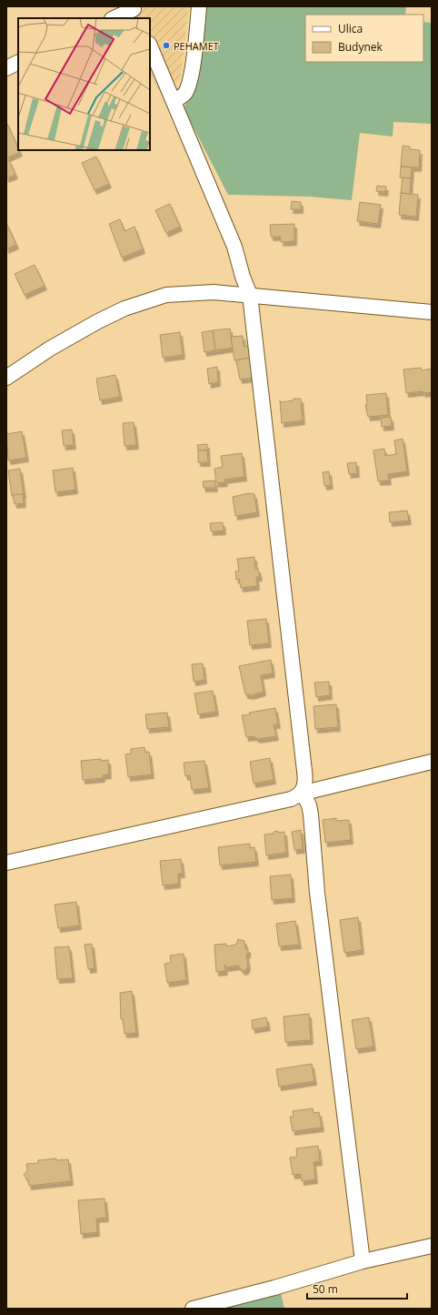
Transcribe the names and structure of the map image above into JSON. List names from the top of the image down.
{
  "places": ["PEHAMET"],
  "legend": ["Ulica", "Budynek"],
  "scale_bar": "50 m"
}
